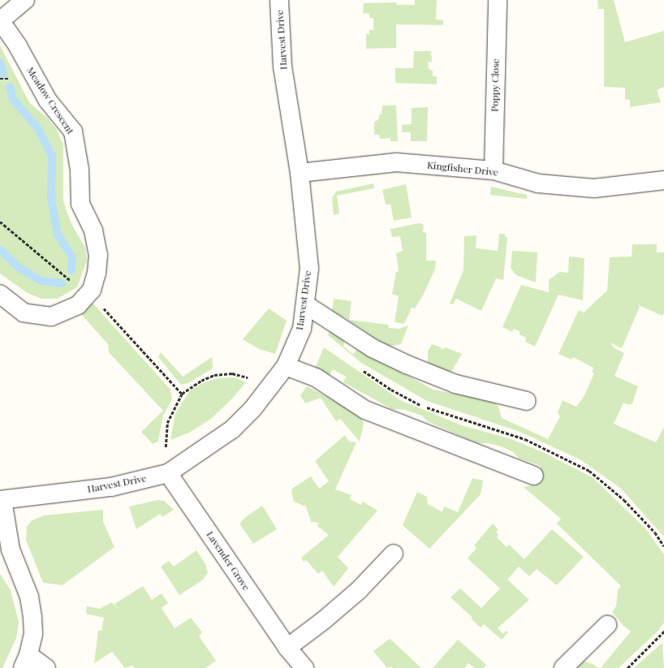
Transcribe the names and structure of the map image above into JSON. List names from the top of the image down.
{
  "streets": {
    "street": [
      "Harvest Drive",
      "Poppy Close",
      "Meadow Crescent",
      "Kingfisher Drive",
      "Lavender Grove"
    ]
  },
  "crossings": [
    ["Harvest Drive", "Kingfisher Drive"],
    ["Harvest Drive", "Lavender Grove"],
    ["Poppy Close", "Kingfisher Drive"]
  ]
}
